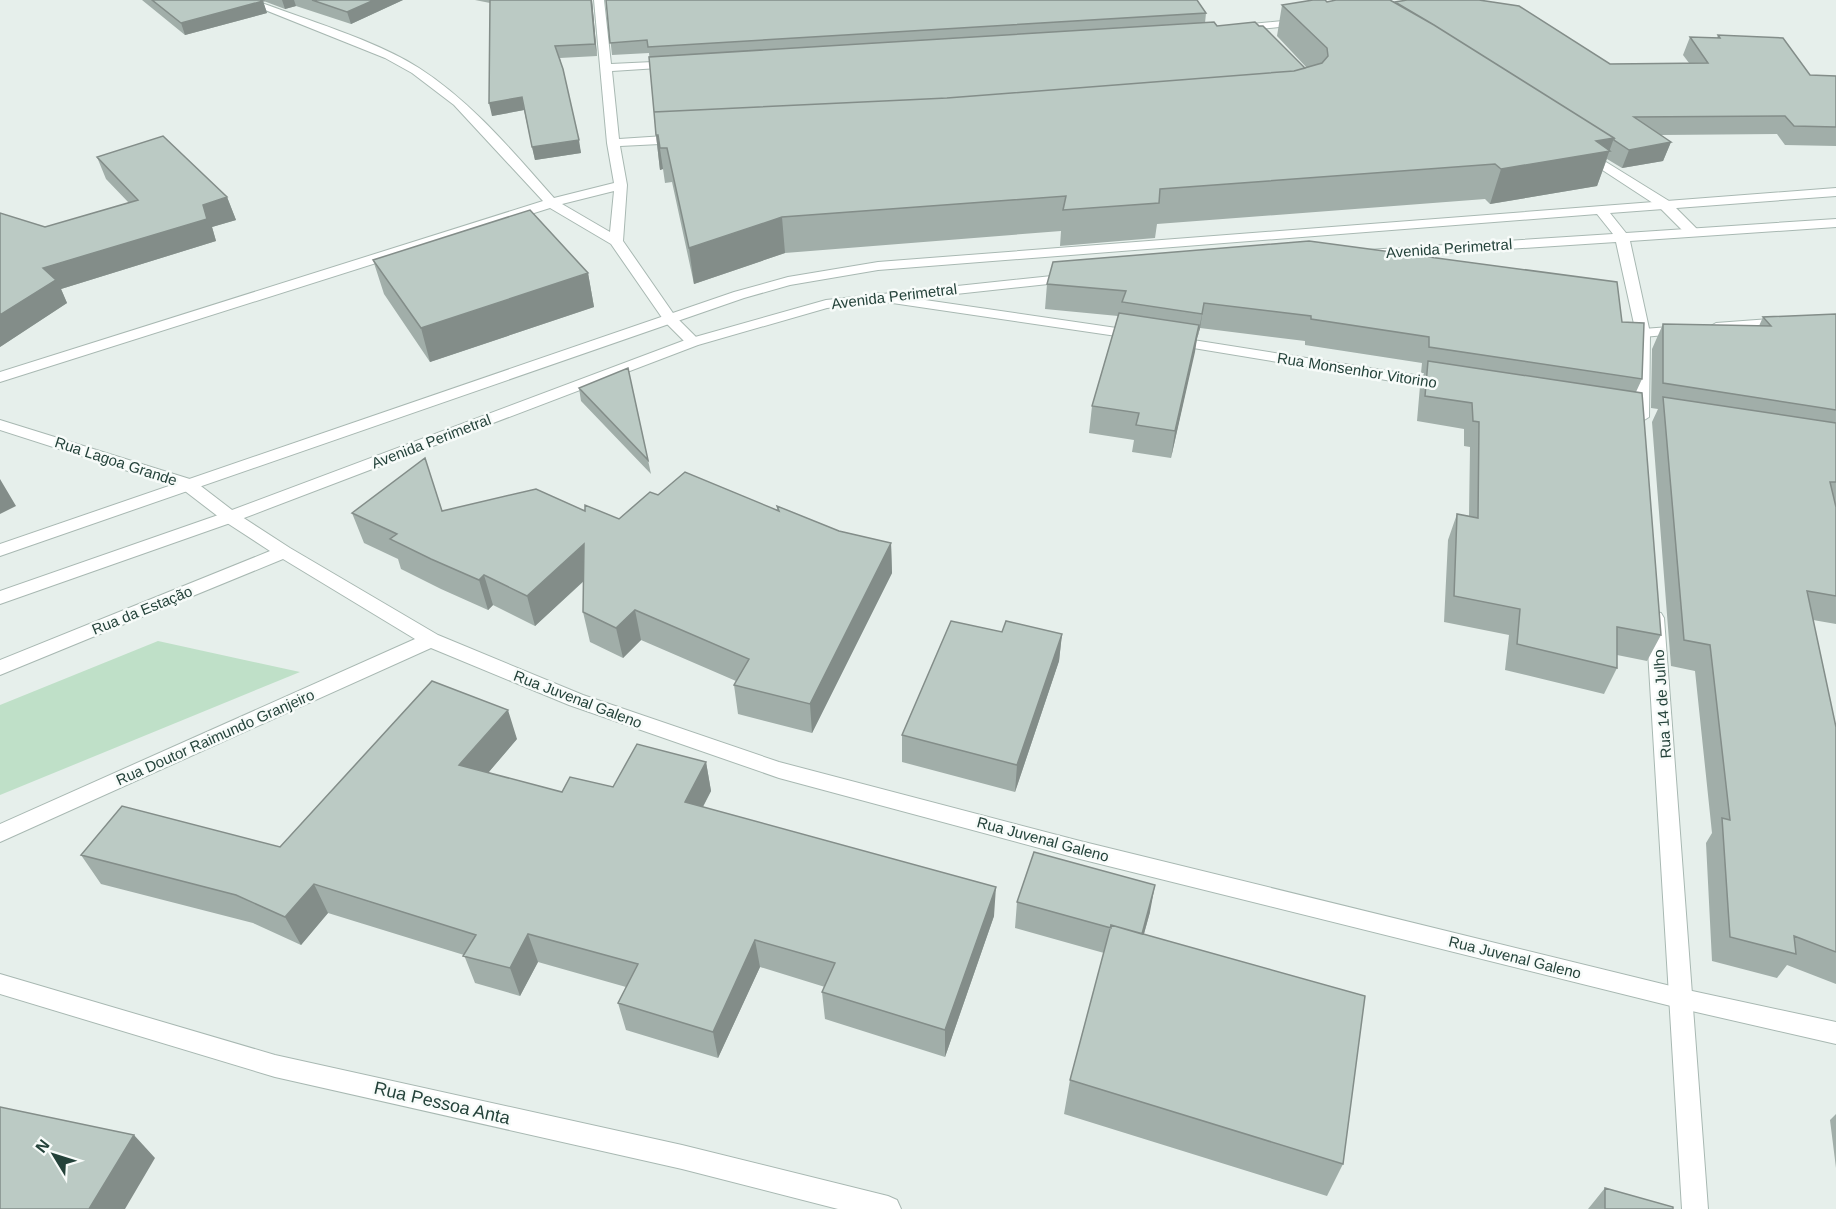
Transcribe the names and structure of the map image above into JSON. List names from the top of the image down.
{
  "streets": {
    "street": [
      "Avenida Perimetral",
      "Rua Monsenhor Vitorino",
      "Rua Lagoa Grande",
      "Rua da Estação",
      "Rua Juvenal Galeno",
      "Rua 14 de Julho",
      "Rua Doutor Raimundo Granjeiro",
      "Rua Pessoa Anta"
    ]
  },
  "crossings": [
    ["Avenida Perimetral", "Rua Monsenhor Vitorino"],
    ["Avenida Perimetral", "Rua Lagoa Grande"],
    ["Rua Lagoa Grande", "Rua da Estação"],
    ["Rua Lagoa Grande", "Rua Juvenal Galeno"],
    ["Rua da Estação", "Rua Juvenal Galeno"],
    ["Rua Juvenal Galeno", "Rua 14 de Julho"],
    ["Rua Juvenal Galeno", "Rua Doutor Raimundo Granjeiro"]
  ],
  "north": "top left"
}
